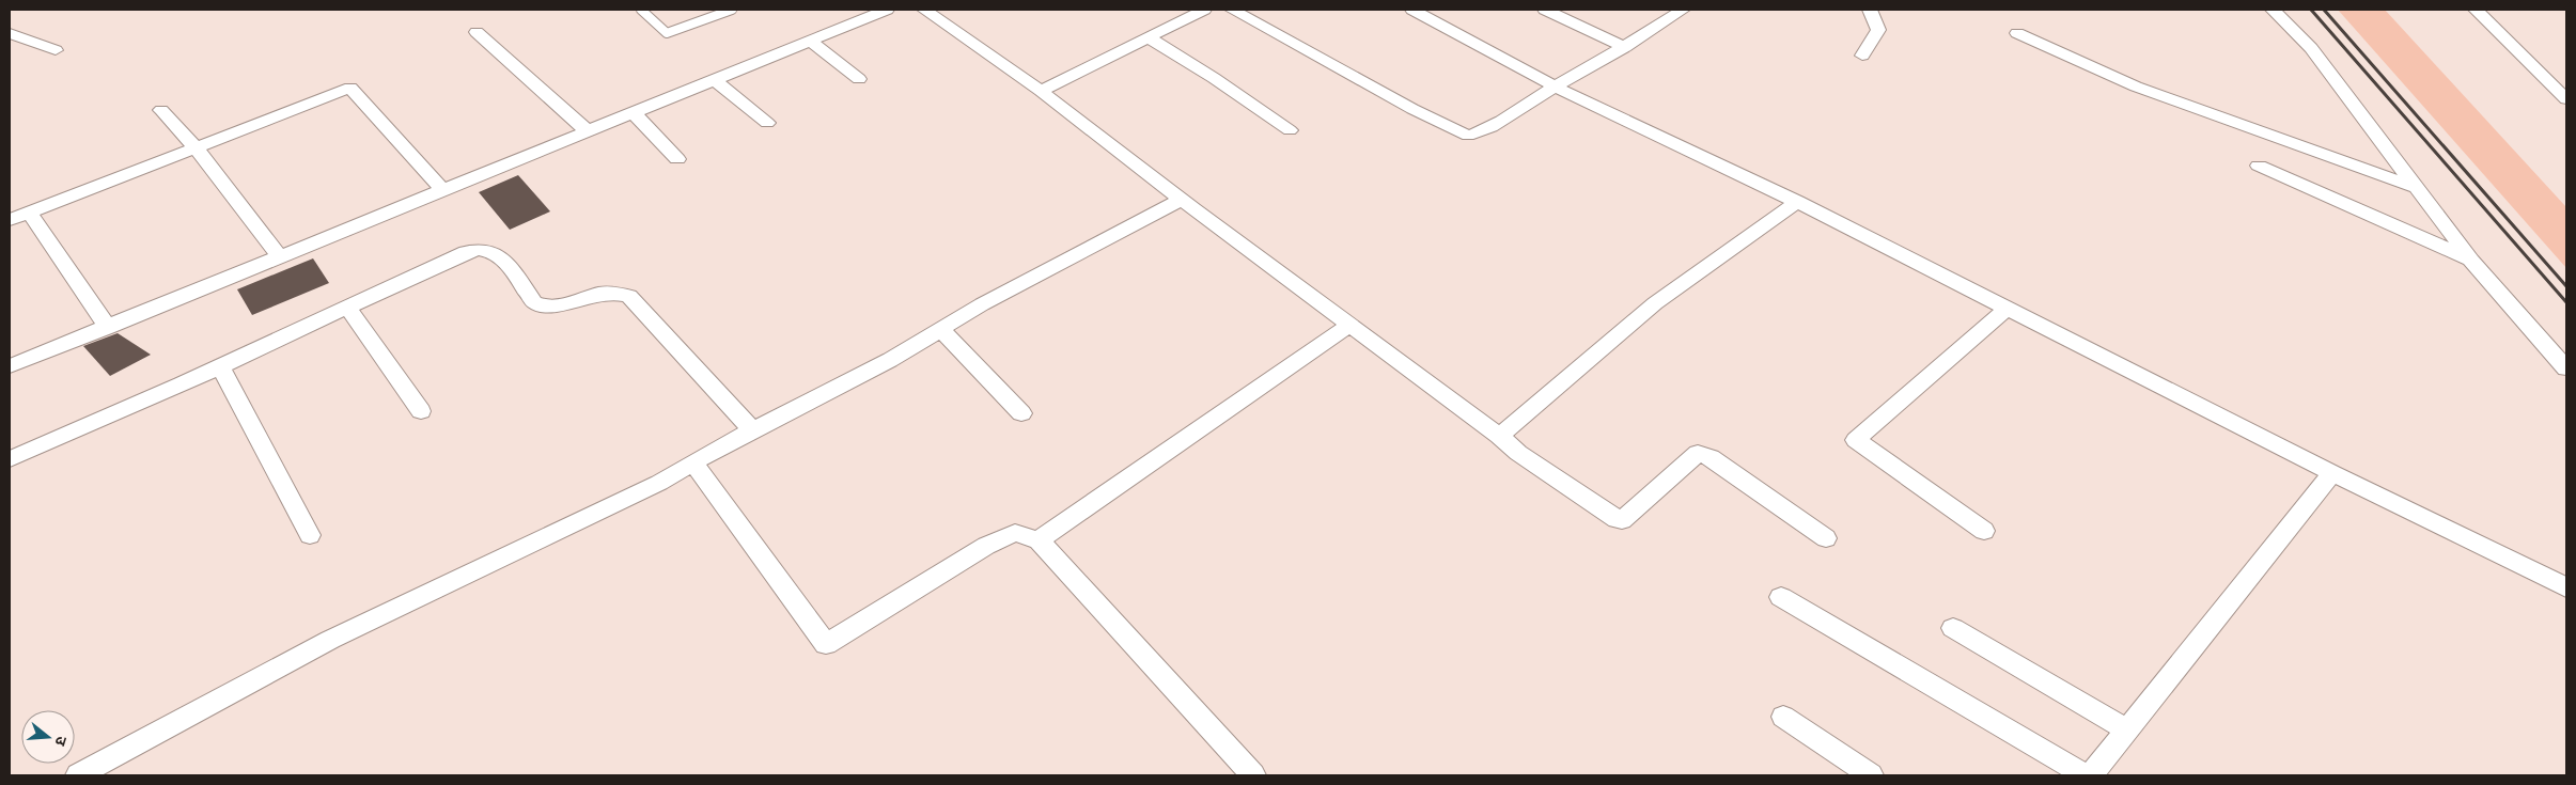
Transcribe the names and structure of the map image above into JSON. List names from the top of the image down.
{
  "north": "right"
}
